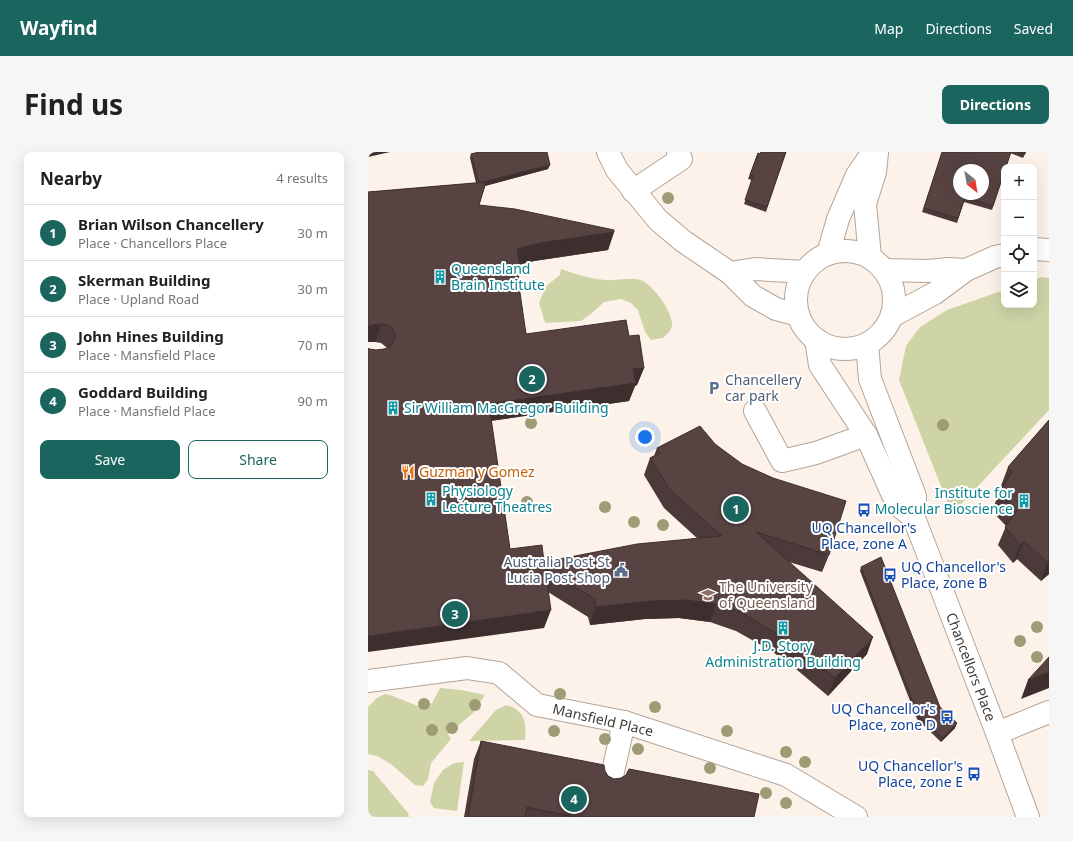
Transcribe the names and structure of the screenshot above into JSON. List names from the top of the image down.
{
  "streets": {
    "street": ["Chancellors Place", "Mansfield Place"]
  },
  "places": {
    "building": [
      "Queensland Brain Institute",
      "Sir William MacGregor Building",
      "Physiology Lecture Theatres",
      "Institute for Molecular Bioscience",
      "J.D. Story Administration Building"
    ],
    "parking": ["Chancellery car park"],
    "restaurant": ["Guzman y Gomez"],
    "bus stop": [
      "UQ Chancellor's Place, zone A",
      "UQ Chancellor's Place, zone B",
      "UQ Chancellor's Place, zone D",
      "UQ Chancellor's Place, zone E"
    ],
    "public building": ["Australia Post St Lucia Post Shop"],
    "school or university": ["The University of Queensland"]
  },
  "north": "bottom right",
  "page": {
    "header": "Wayfind",
    "nav": ["Map", "Directions", "Saved"],
    "title": "Find us",
    "buttons": [
      "Directions",
      ["Save", "Share"]
    ],
    "heading": ["Nearby", "4 results"],
    "map_buttons": ["+", "−"],
    "list": [
      {
        "mark": "1",
        "name": "Brian Wilson Chancellery",
        "note": "Place · Chancellors Place",
        "value": "30 m"
      },
      {
        "mark": "2",
        "name": "Skerman Building",
        "note": "Place · Upland Road",
        "value": "30 m"
      },
      {
        "mark": "3",
        "name": "John Hines Building",
        "note": "Place · Mansfield Place",
        "value": "70 m"
      },
      {
        "mark": "4",
        "name": "Goddard Building",
        "note": "Place · Mansfield Place",
        "value": "90 m"
      }
    ],
    "pins": [
      "2",
      "1",
      "3",
      "4"
    ]
  }
}
